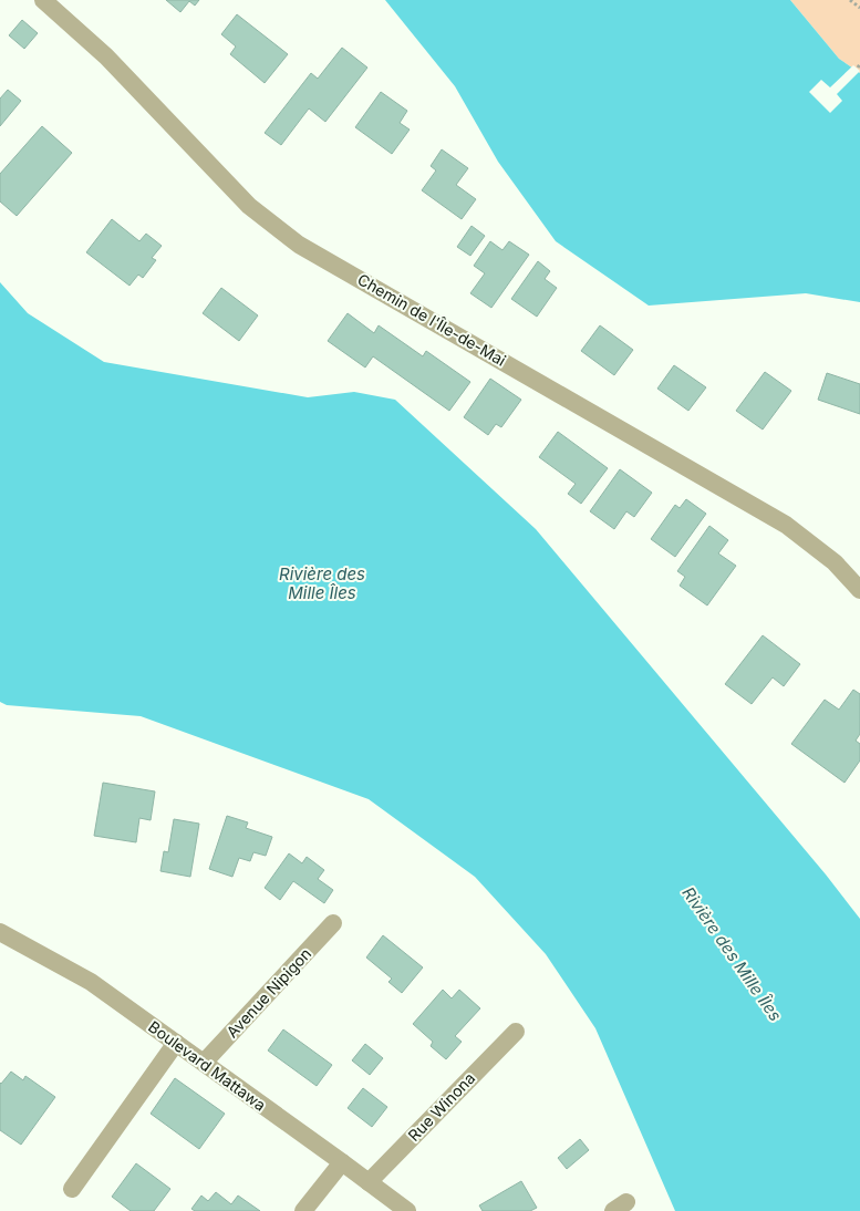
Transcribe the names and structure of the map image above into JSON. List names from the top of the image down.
{
  "streets": {
    "street": [
      "Chemin de l'Île-de-Mai",
      "Avenue Nipigon",
      "Boulevard Mattawa",
      "Rue Winona"
    ]
  },
  "crossings": [
    ["Avenue Nipigon", "Boulevard Mattawa"],
    ["Boulevard Mattawa", "Rue Winona"]
  ],
  "water": ["Rivière des Mille Îles"]
}
